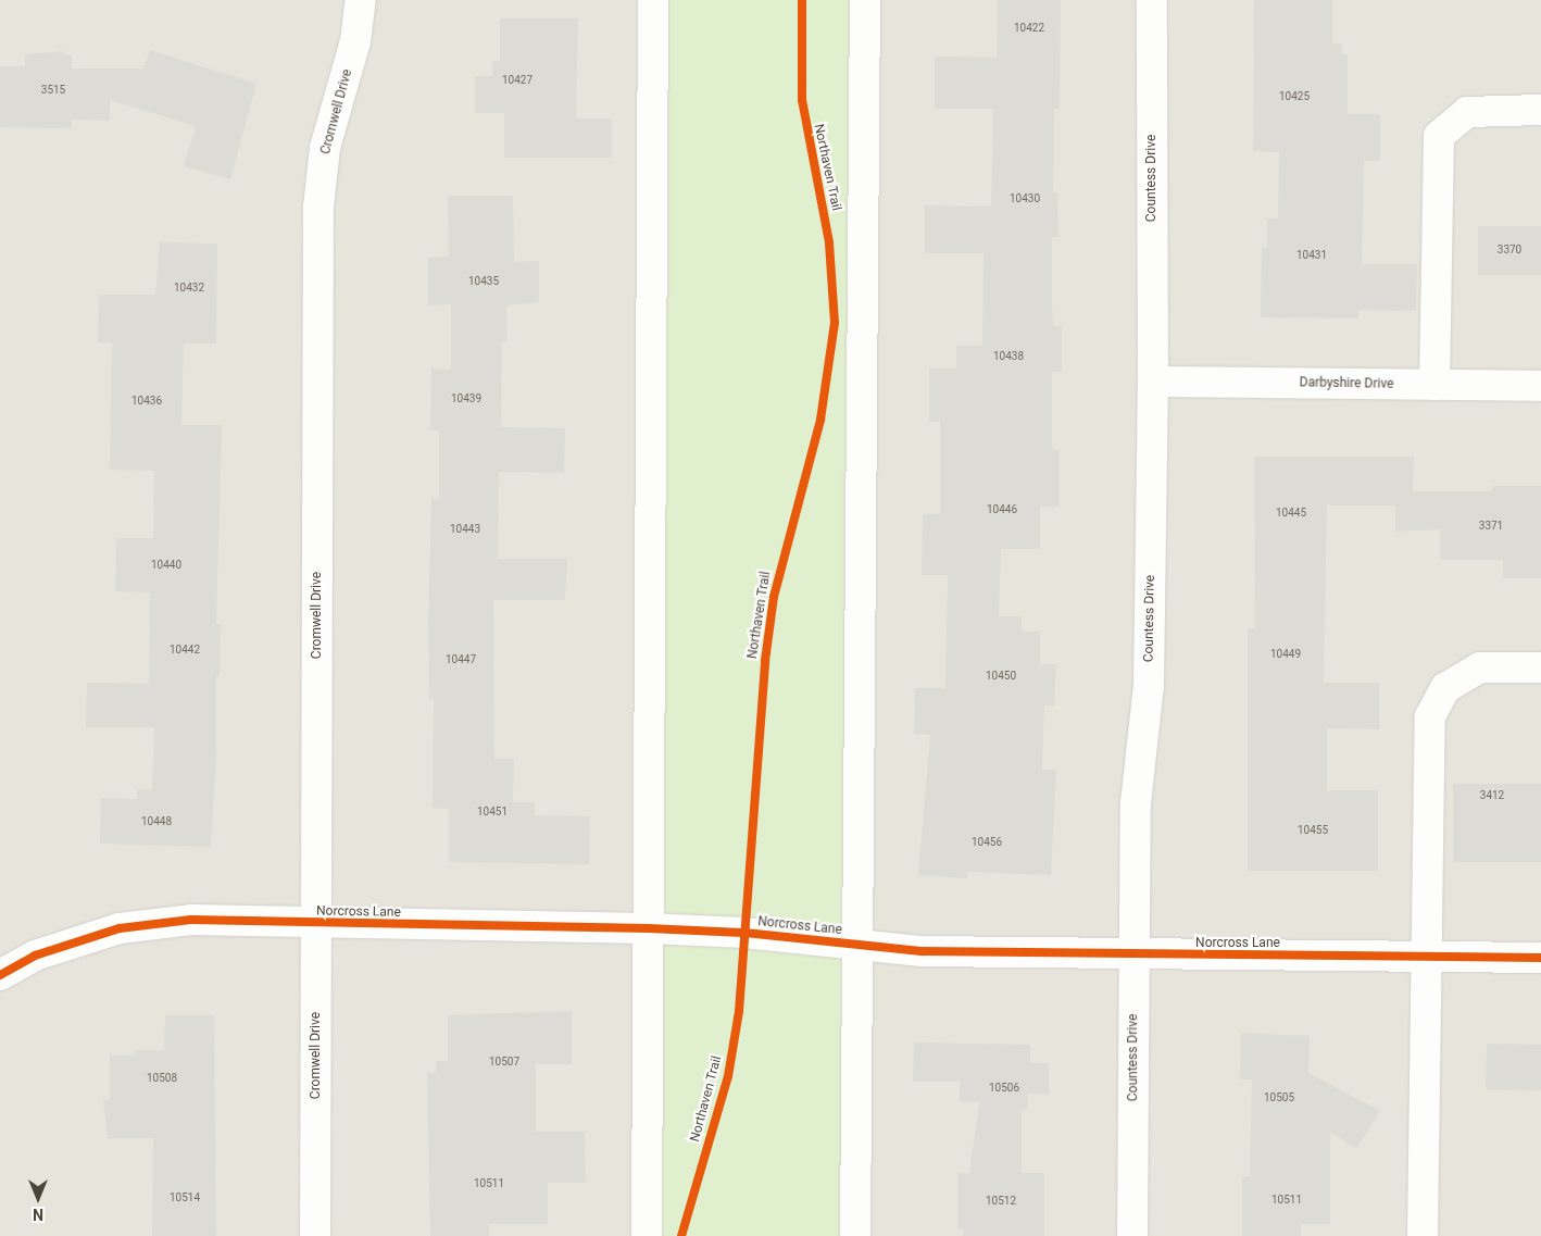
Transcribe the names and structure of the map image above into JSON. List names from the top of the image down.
{
  "streets": {
    "street": [
      "Cromwell Drive",
      "Countess Drive",
      "Darbyshire Drive",
      "Norcross Lane"
    ],
    "cycle path": ["Northaven Trail"]
  },
  "crossings": [
    ["Cromwell Drive", "Norcross Lane"],
    ["Countess Drive", "Darbyshire Drive"],
    ["Countess Drive", "Norcross Lane"]
  ],
  "house_numbers": [
    "10422",
    "10427",
    "3515",
    "10425",
    "10430",
    "3370",
    "10431",
    "10435",
    "10432",
    "10438",
    "10439",
    "10436",
    "10446",
    "10445",
    "3371",
    "10443",
    "10440",
    "10442",
    "10449",
    "10447",
    "10450",
    "3412",
    "10451",
    "10448",
    "10455",
    "10456",
    "10507",
    "10508",
    "10506",
    "10505",
    "10511",
    "10514",
    "10511",
    "10512"
  ],
  "north": "bottom"
}
